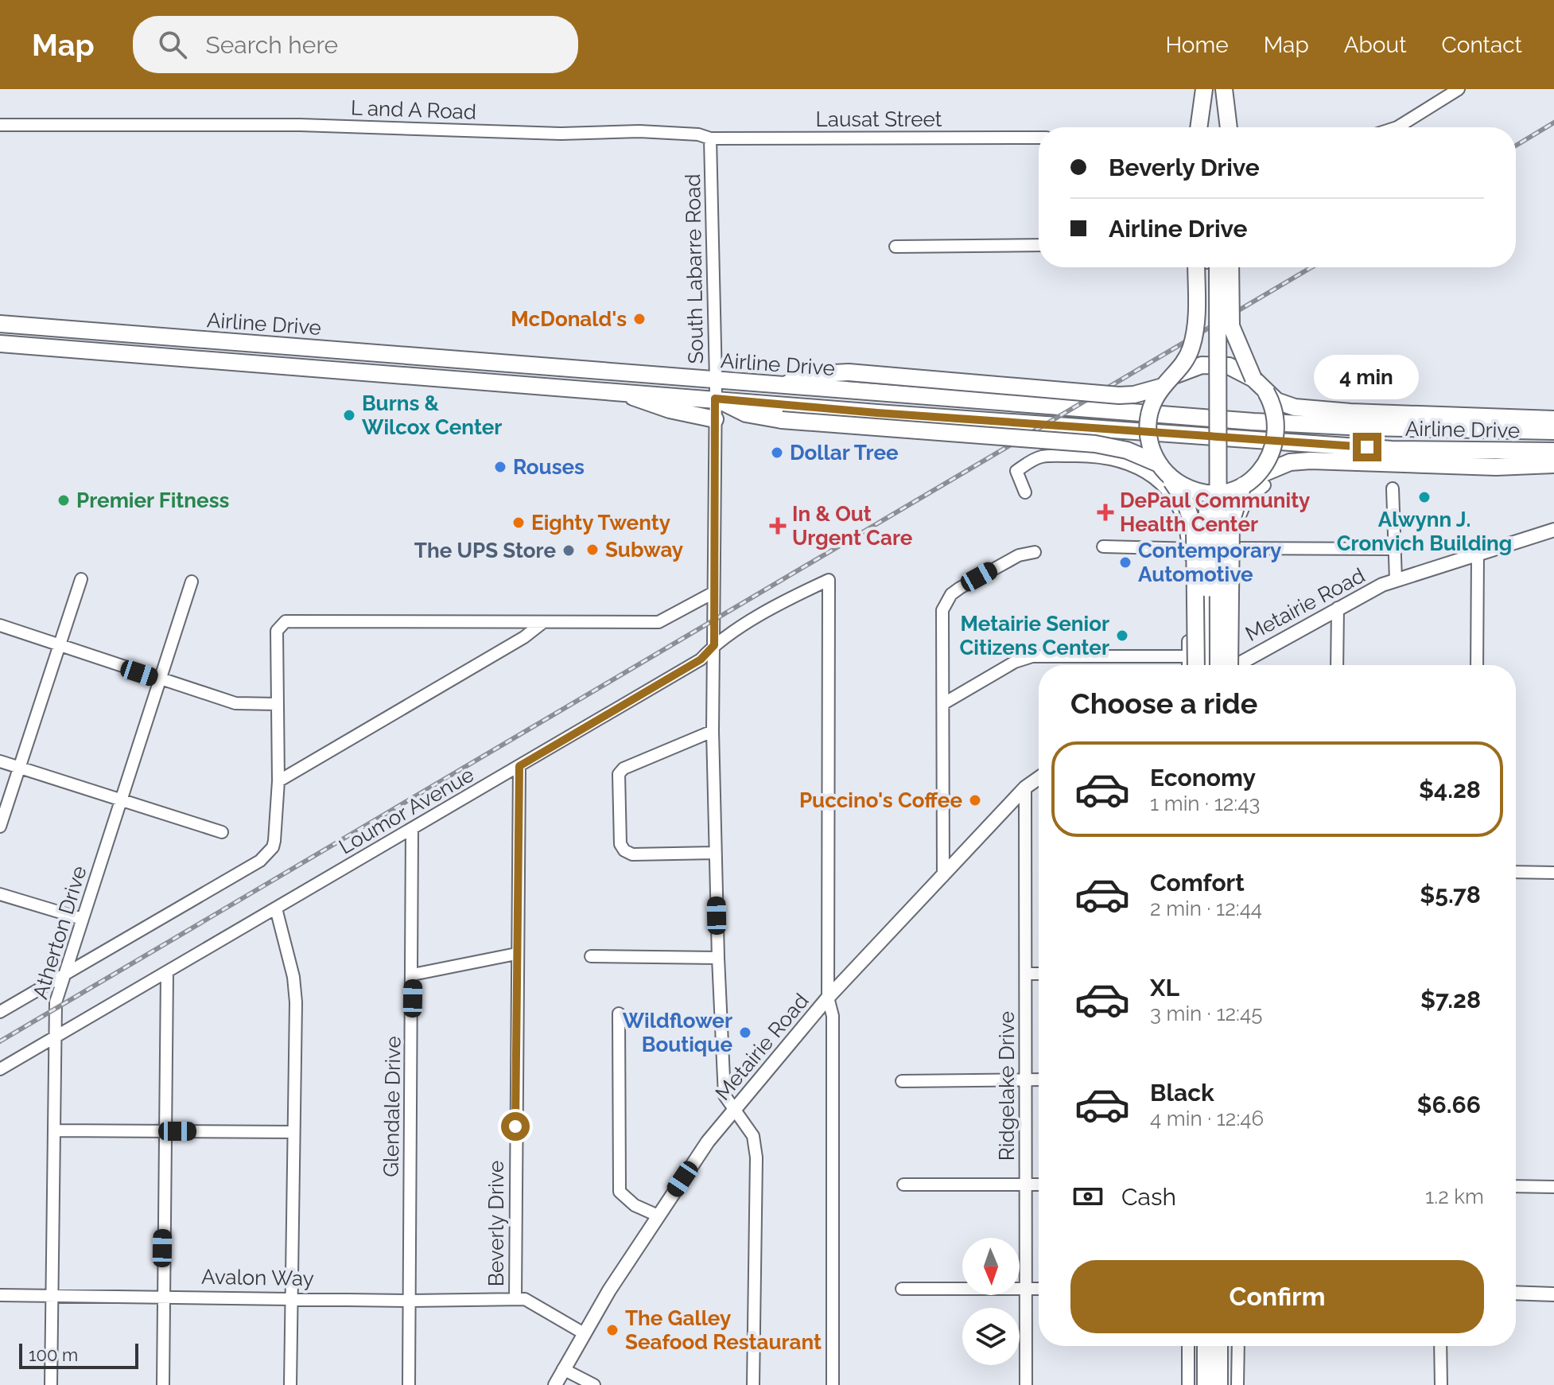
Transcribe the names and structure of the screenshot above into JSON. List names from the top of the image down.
{
  "streets": {
    "highway": ["Airline Drive"],
    "main road": ["Metairie Road"],
    "street": [
      "L and A Road",
      "Lausat Street",
      "South Labarre Road",
      "Loumor Avenue",
      "Atherton Drive",
      "Ridgelake Drive",
      "Glendale Drive",
      "Beverly Drive",
      "Avalon Way"
    ]
  },
  "crossings": [
    ["L and A Road", "Lausat Street"],
    ["L and A Road", "South Labarre Road"],
    ["Lausat Street", "South Labarre Road"],
    ["South Labarre Road", "Airline Drive"],
    ["South Labarre Road", "Metairie Road"],
    ["South Labarre Road", "Loumor Avenue"],
    ["Metairie Road", "Loumor Avenue"],
    ["Metairie Road", "Ridgelake Drive"],
    ["Loumor Avenue", "Atherton Drive"],
    ["Loumor Avenue", "Glendale Drive"],
    ["Loumor Avenue", "Beverly Drive"],
    ["Atherton Drive", "Avalon Way"],
    ["Glendale Drive", "Avalon Way"],
    ["Beverly Drive", "Avalon Way"]
  ],
  "places": {
    "other": [
      "McDonald's",
      "Burns & Wilcox Center",
      "Dollar Tree",
      "Rouses",
      "Alwynn J. Cronvich Building",
      "Premier Fitness",
      "Eighty Twenty",
      "Subway",
      "The UPS Store",
      "Contemporary Automotive",
      "Metairie Senior Citizens Center",
      "Puccino's Coffee",
      "Wildflower Boutique",
      "The Galley Seafood Restaurant"
    ],
    "health": ["DePaul Community Health Center", "In & Out Urgent Care"]
  },
  "scale_bar": "100 m",
  "north": "bottom",
  "page": {
    "header": "Map",
    "search": "Search here",
    "nav": [
      "Home",
      "Map",
      "About",
      "Contact"
    ],
    "banner": ["Beverly Drive", "Airline Drive"],
    "bubble": "4 min",
    "heading": "Choose a ride",
    "list": [
      {
        "name": "Economy",
        "note": "1 min · 12:43",
        "value": "$4.28"
      },
      {
        "name": "Comfort",
        "note": "2 min · 12:44",
        "value": "$5.78"
      },
      {
        "name": "XL",
        "note": "3 min · 12:45",
        "value": "$7.28"
      },
      {
        "name": "Black",
        "note": "4 min · 12:46",
        "value": "$6.66"
      }
    ],
    "pay": ["Cash", "1.2 km"],
    "buttons": "Confirm",
    "scale": "100 m"
  }
}
